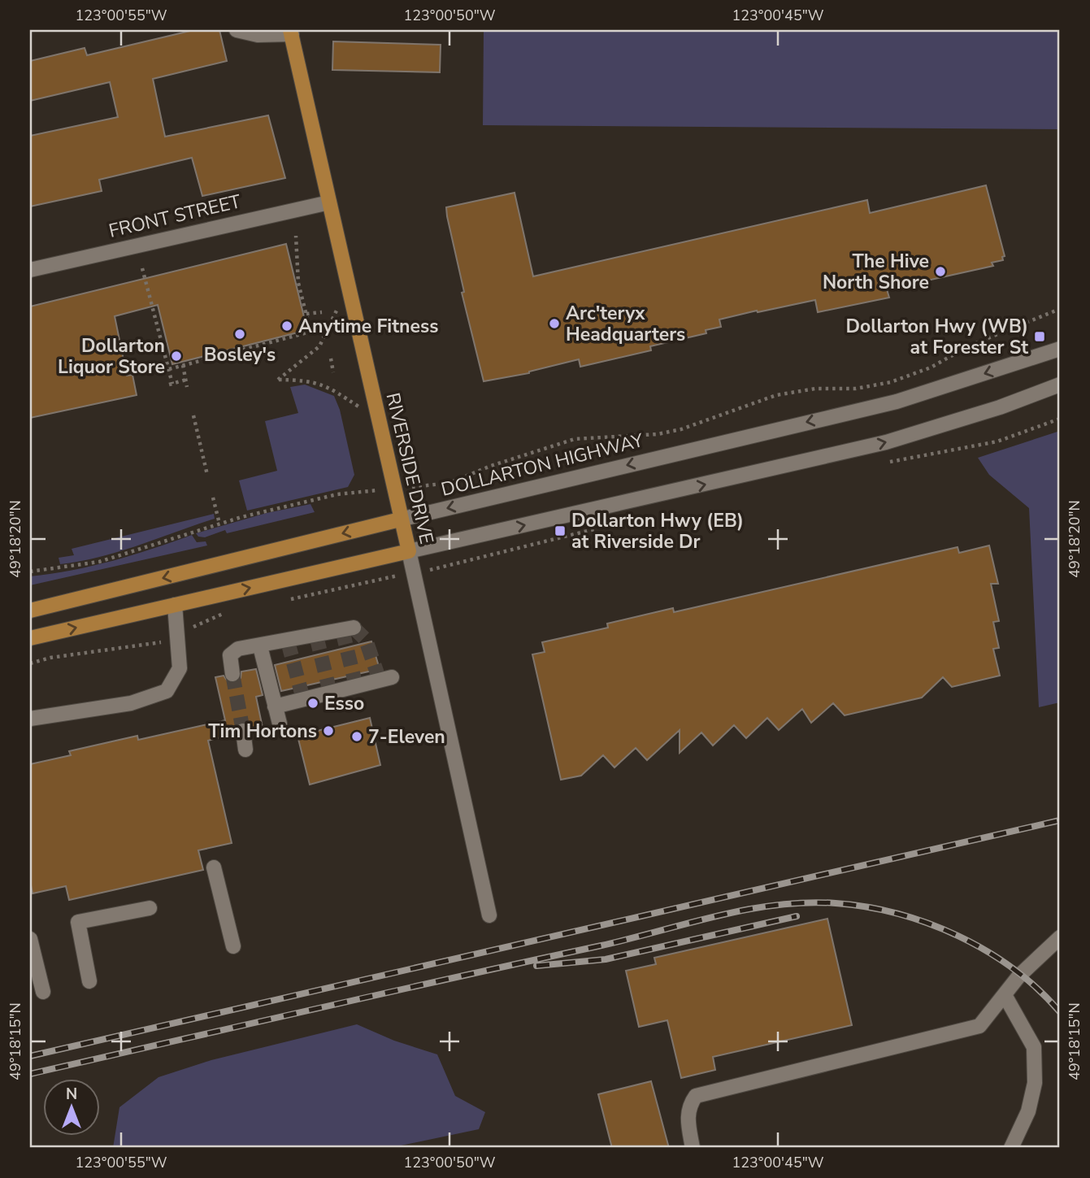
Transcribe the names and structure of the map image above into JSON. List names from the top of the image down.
{
  "streets": {
    "main road": ["DOLLARTON HIGHWAY", "RIVERSIDE DRIVE"],
    "street": ["FRONT STREET"]
  },
  "crossings": [
    ["FRONT STREET", "RIVERSIDE DRIVE"],
    ["DOLLARTON HIGHWAY", "RIVERSIDE DRIVE"]
  ],
  "places": {
    "other": [
      "The Hive North Shore",
      "Arc'teryx Headquarters",
      "Anytime Fitness",
      "Bosley's",
      "Dollarton Liquor Store",
      "Esso",
      "Tim Hortons",
      "7-Eleven"
    ],
    "transit": ["Dollarton Hwy (WB) at Forester St", "Dollarton Hwy (EB) at Riverside Dr"]
  },
  "north": "top",
  "coordinates": [
    "123°00'55\"W",
    "123°00'50\"W",
    "123°00'45\"W",
    "49°18'20\"N",
    "49°18'15\"N"
  ]
}
